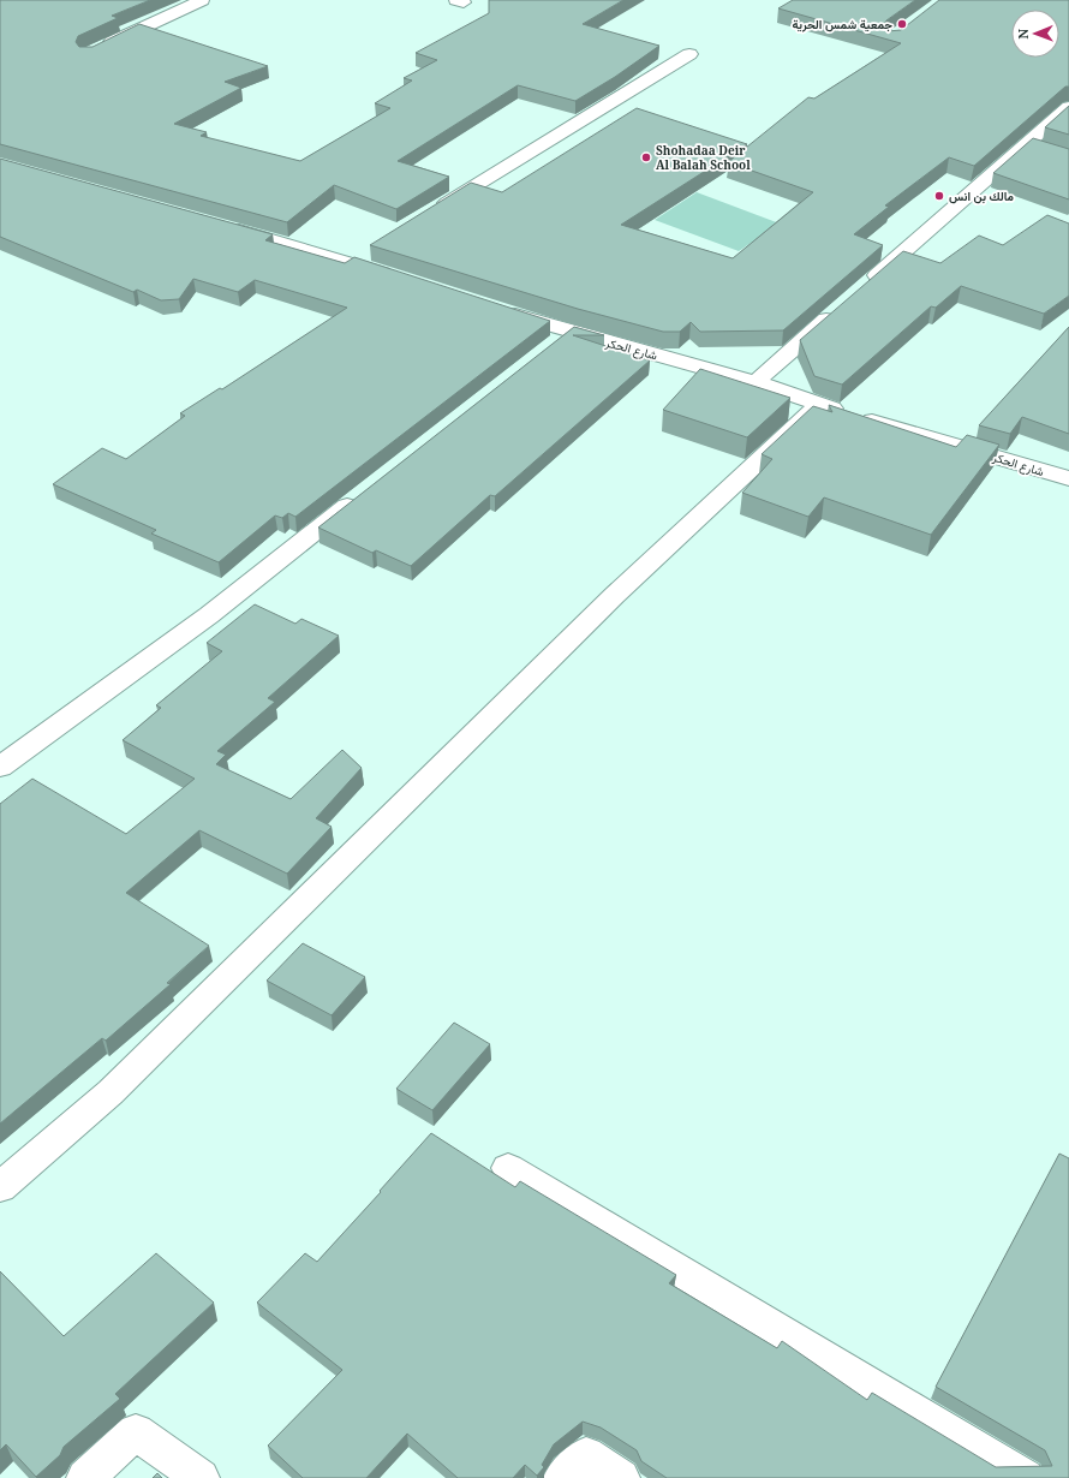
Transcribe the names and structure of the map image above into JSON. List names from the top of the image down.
{
  "streets": {
    "street": ["شارع الحكر"]
  },
  "places": ["جمعية شمس الحرية", "Shohadaa Deir Al Balah School", "مالك بن انس"],
  "north": "left"
}
